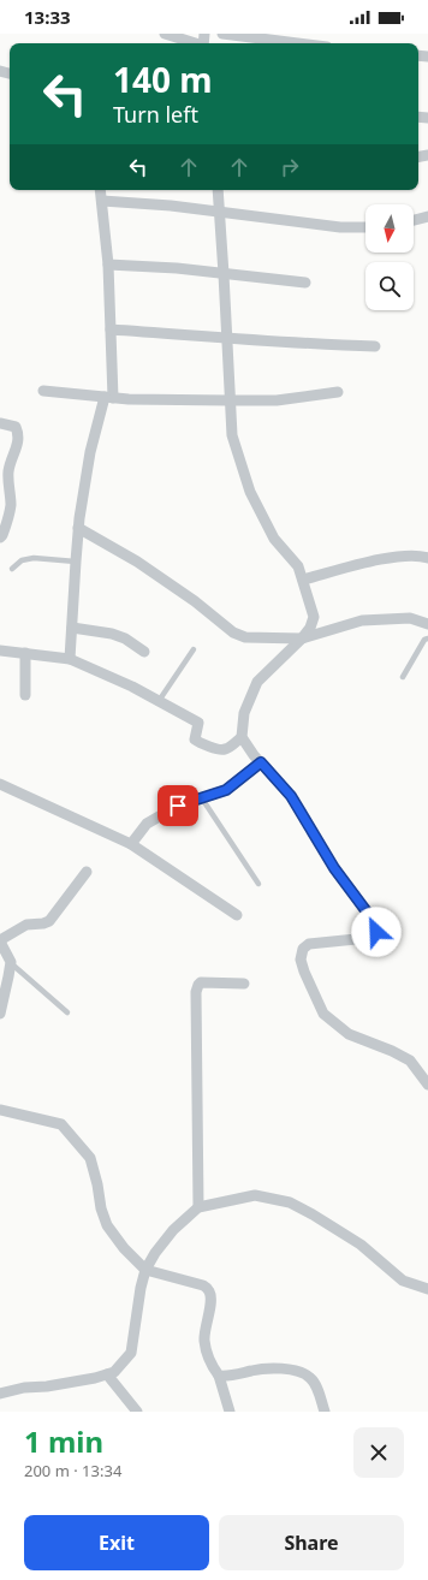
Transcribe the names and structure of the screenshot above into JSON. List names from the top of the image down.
{
  "north": "bottom",
  "page": {
    "status": "13:33",
    "turn": ["140 m", "Turn left"],
    "heading": ["1 min", "200 m · 13:34"],
    "buttons": ["Exit", "Share"]
  }
}
